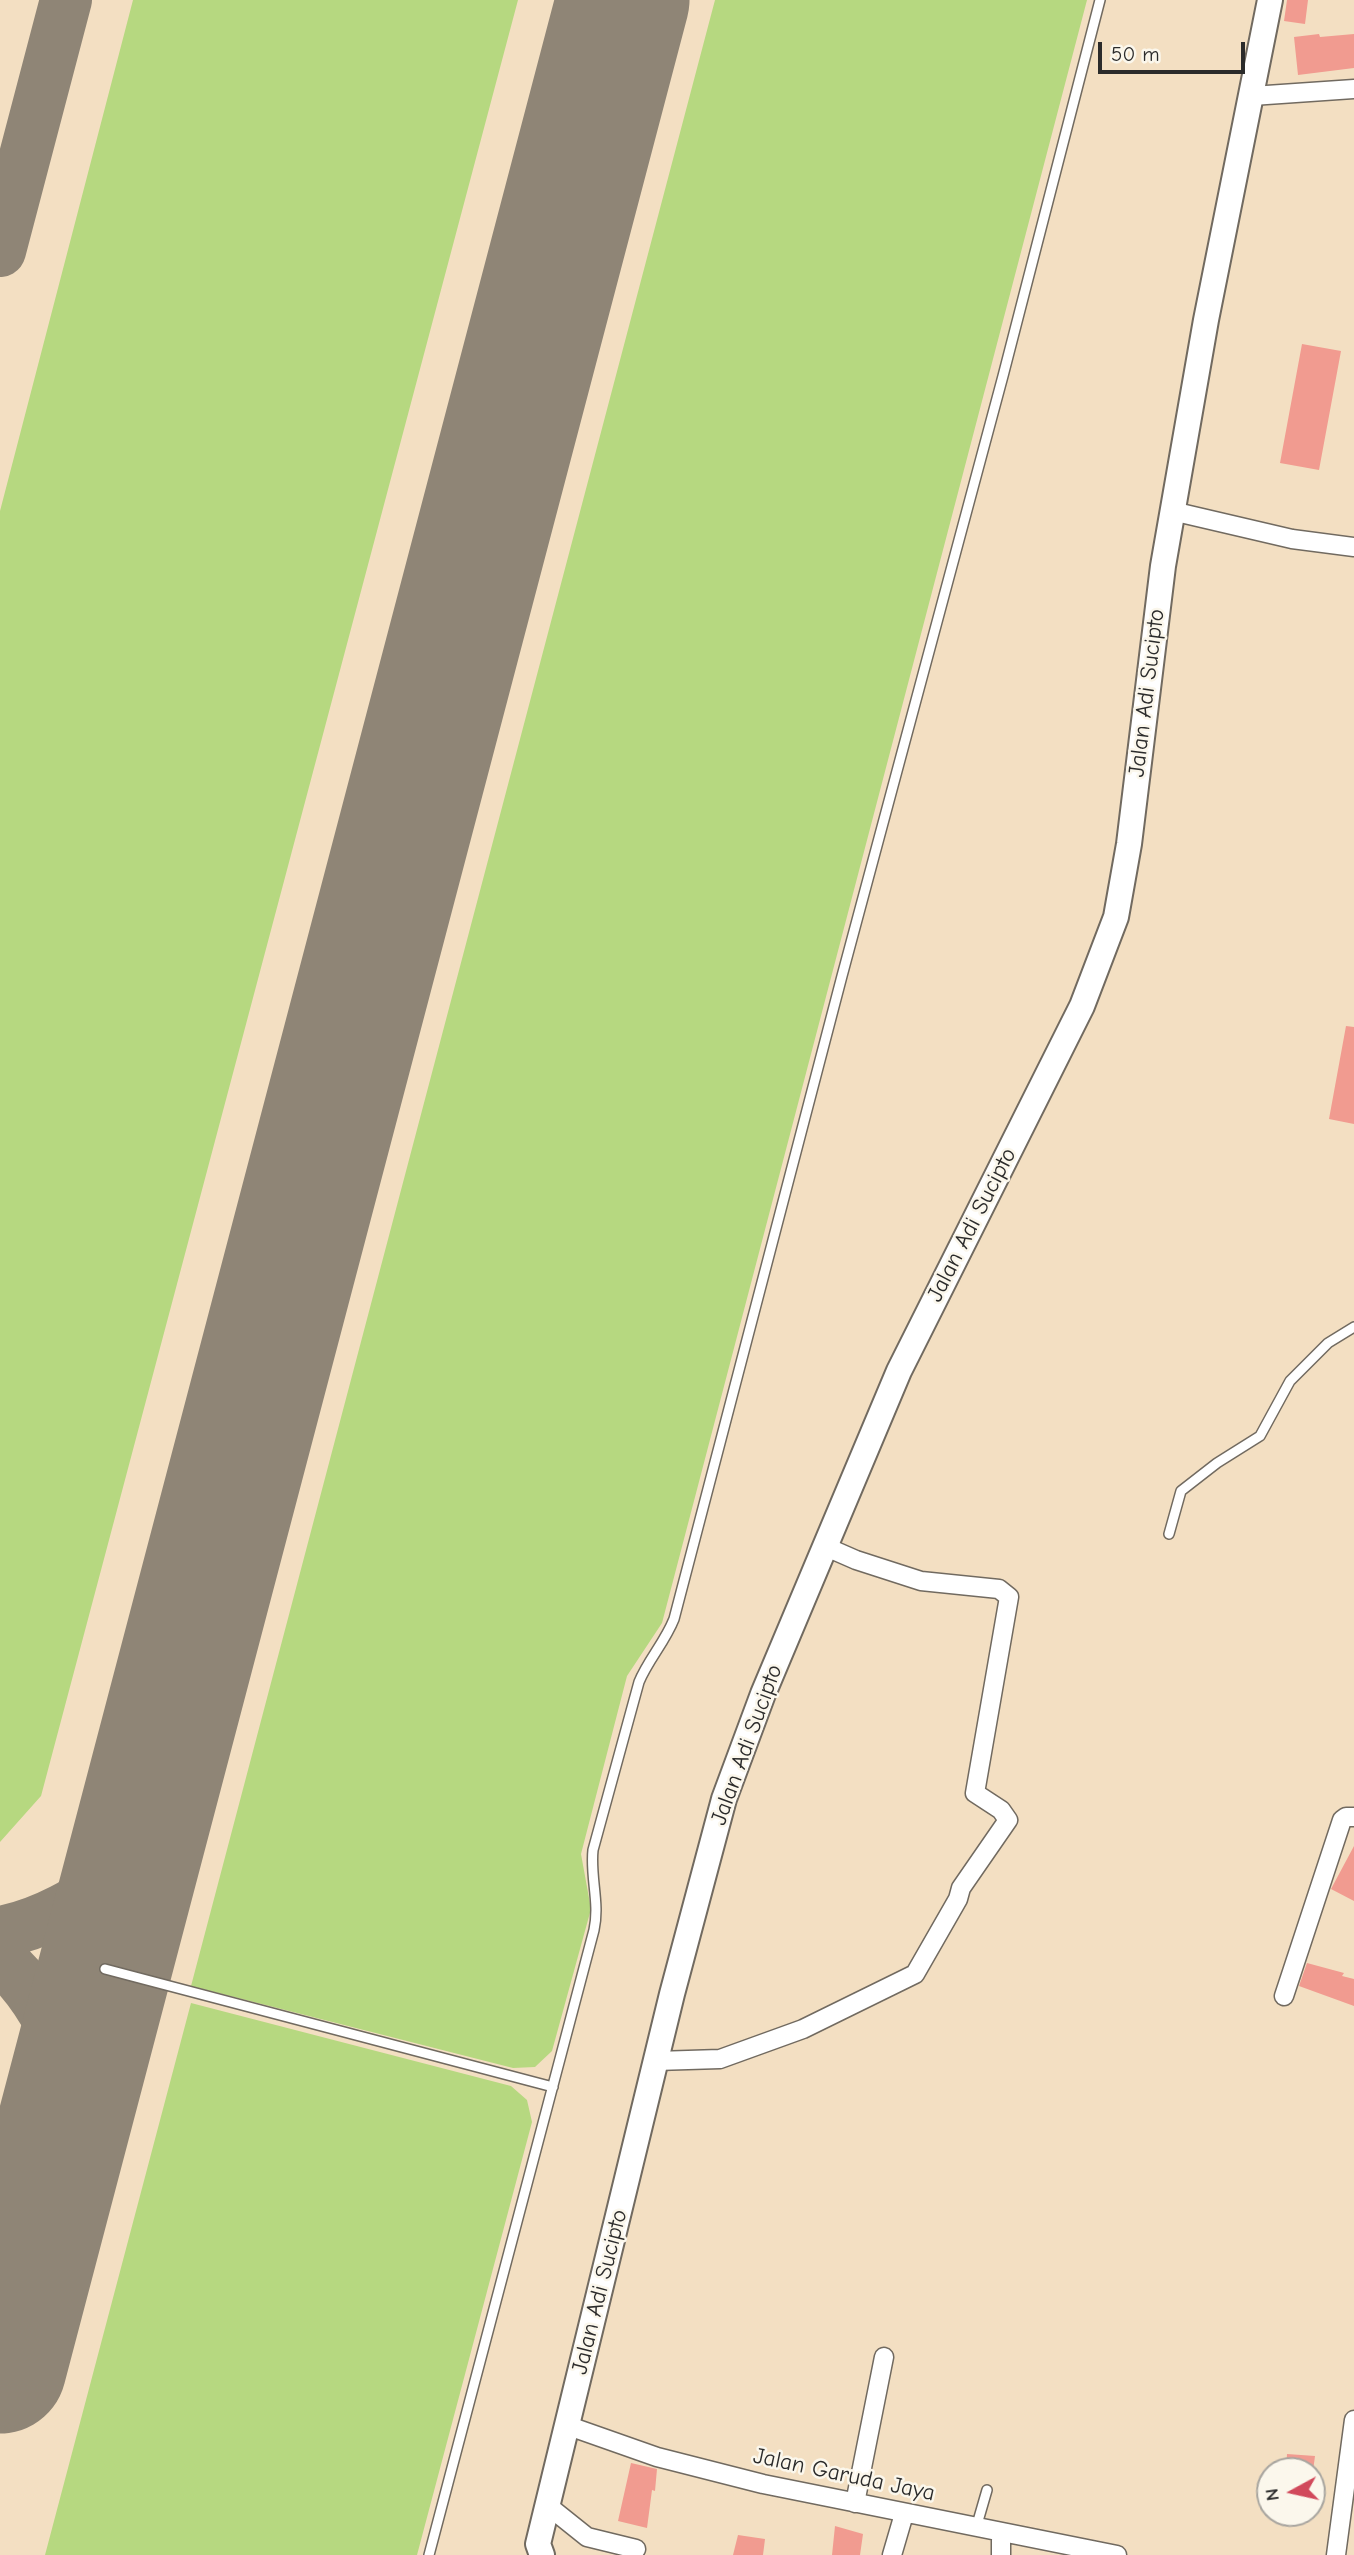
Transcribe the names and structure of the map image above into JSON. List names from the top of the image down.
{
  "streets": {
    "street": ["Jalan Adi Sucipto", "Jalan Garuda Jaya"]
  },
  "crossings": [
    ["Jalan Adi Sucipto", "Jalan Garuda Jaya"]
  ],
  "scale_bar": "50 m",
  "north": "left"
}
